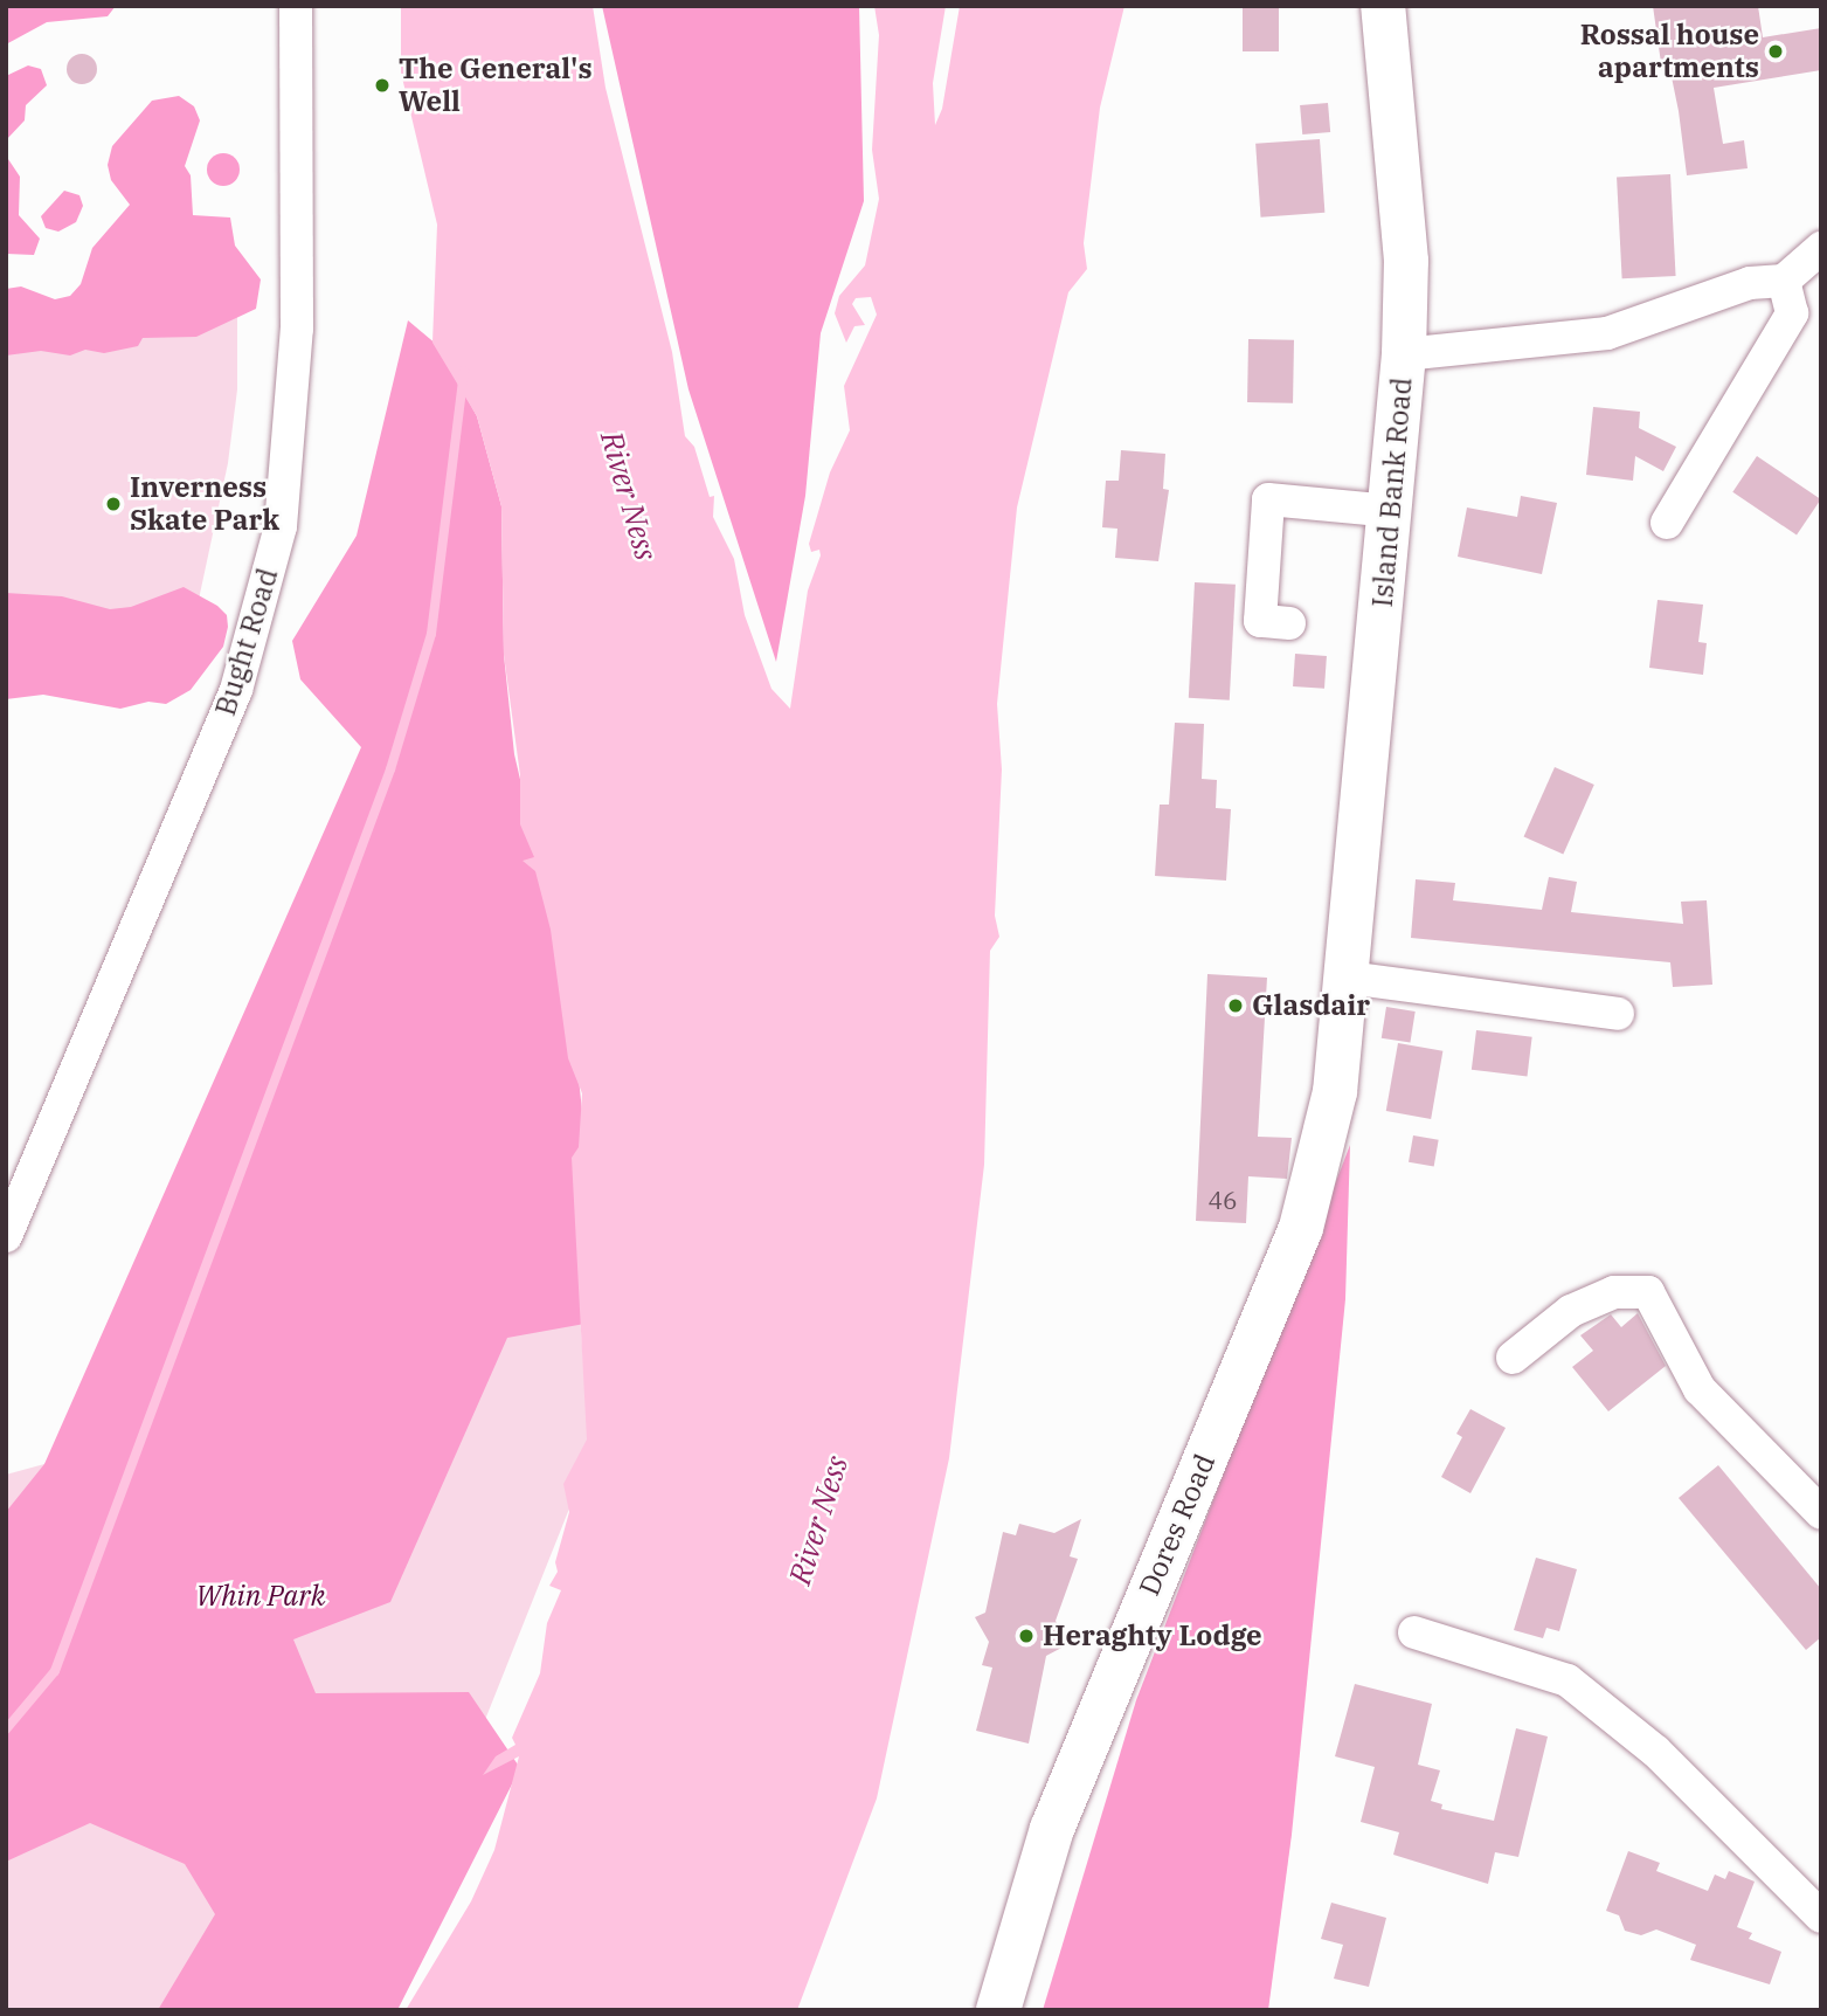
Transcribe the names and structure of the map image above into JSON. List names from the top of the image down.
{
  "streets": {
    "main road": ["Island Bank Road", "Dores Road"],
    "street": ["Bught Road"]
  },
  "crossings": [
    ["Island Bank Road", "Dores Road"]
  ],
  "water": ["River Ness"],
  "parks": ["Whin Park"],
  "places": [
    "Rossal house apartments",
    "The General's Well",
    "Inverness Skate Park",
    "Glasdair",
    "Heraghty Lodge"
  ],
  "house_numbers": ["46"]
}
